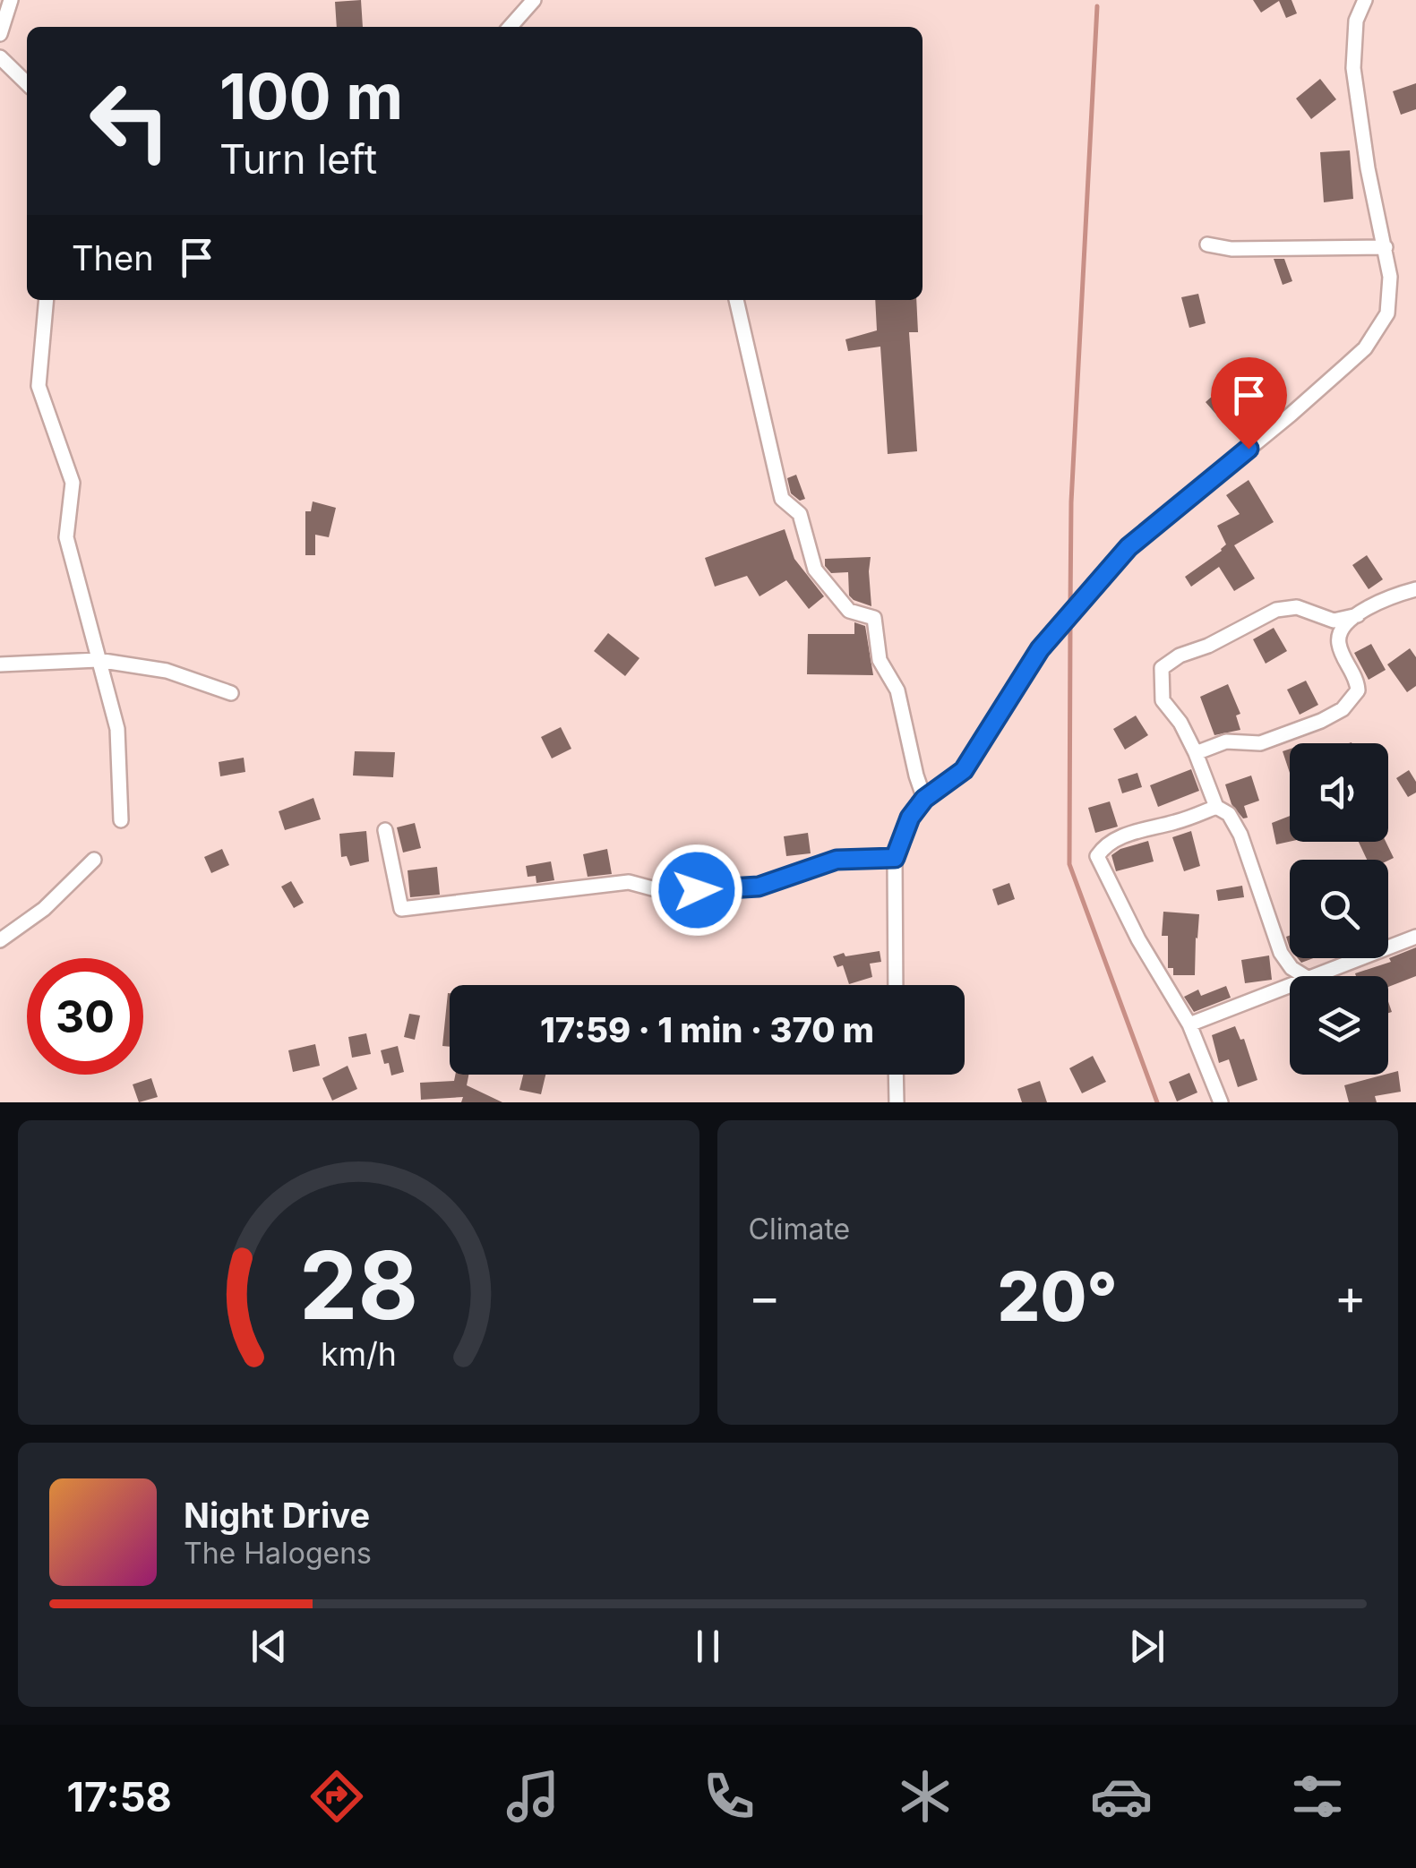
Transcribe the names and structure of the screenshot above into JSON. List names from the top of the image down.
{
  "page": {
    "turn": ["100 m", "Turn left"],
    "then": "Then",
    "limit": "30",
    "trip": "17:59 · 1 min · 370 m",
    "tile": "Climate",
    "heat": ["−", "20°", "+"],
    "song": ["Night Drive", "The Halogens"],
    "tabs": "17:58",
    "gauge": ["28", "km/h"]
  }
}
